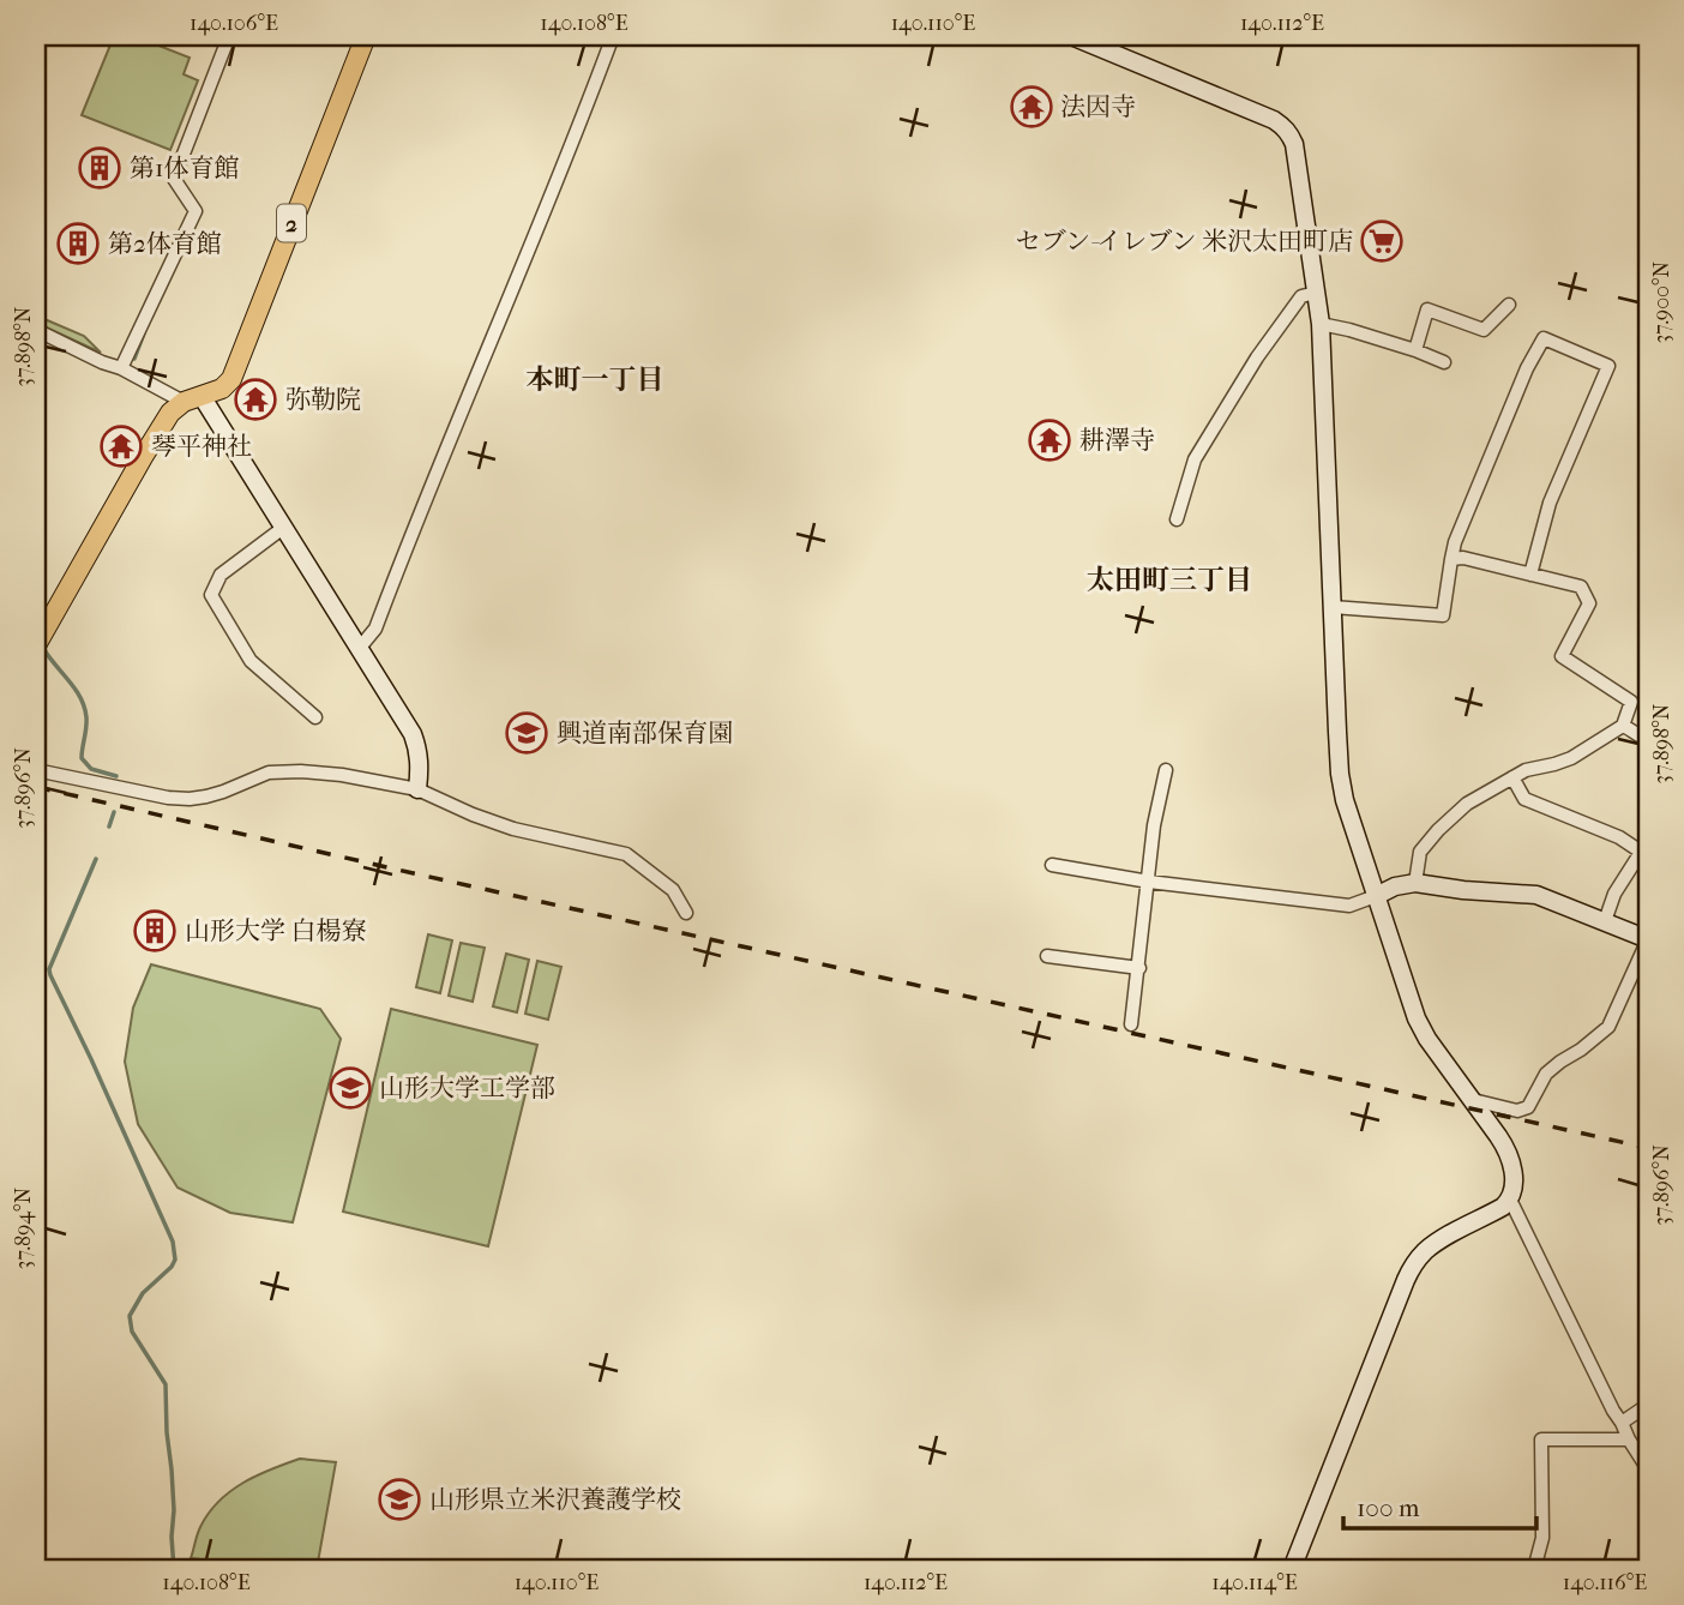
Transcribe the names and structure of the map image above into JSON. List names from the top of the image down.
{
  "streets": {
    "main road": ["2"]
  },
  "districts": ["本町一丁目", "太田町三丁目"],
  "places": {
    "temple": [
      "法因寺",
      "弥勒院",
      "耕澤寺",
      "琴平神社"
    ],
    "building": ["第1体育館", "第2体育館", "山形大学 白楊寮"],
    "supermarket": ["セブン-イレブン 米沢太田町店"],
    "school or university": ["興道南部保育園", "山形大学工学部", "山形県立米沢養護学校"]
  },
  "scale_bar": "100 m",
  "coordinates": [
    "140.106°E",
    "140.108°E",
    "140.110°E",
    "140.112°E",
    "37.900°N",
    "37.898°N",
    "37.896°N",
    "37.894°N",
    "140.114°E",
    "140.116°E"
  ]
}
